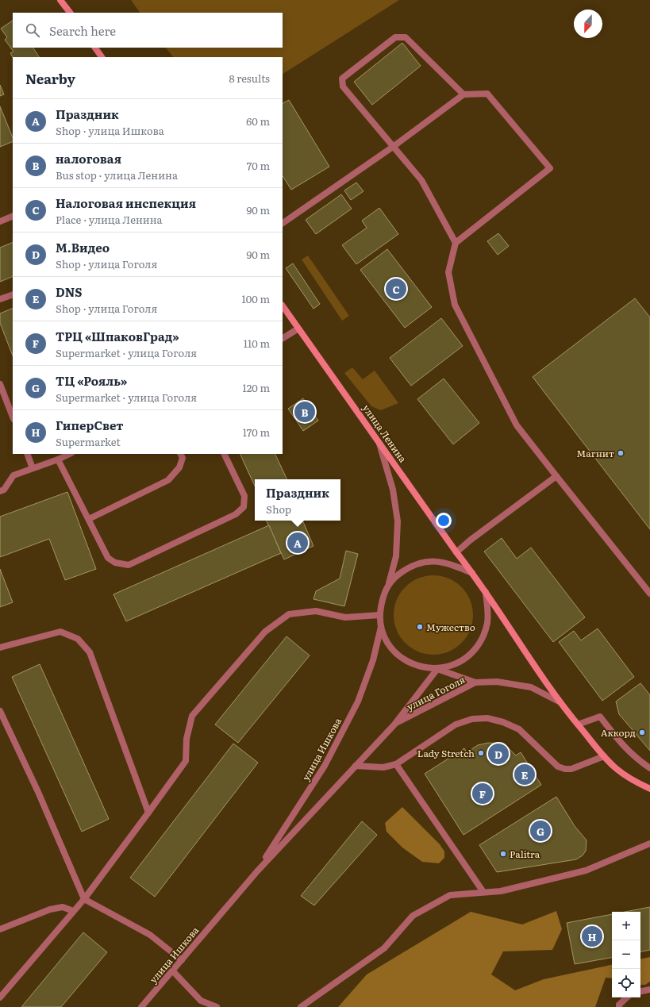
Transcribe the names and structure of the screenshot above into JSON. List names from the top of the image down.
{
  "streets": {
    "main road": ["улица Ленина", "улица Гоголя"],
    "street": ["улица Ишкова"]
  },
  "crossings": [
    ["улица Ленина", "улица Гоголя"],
    ["улица Ленина", "улица Ишкова"],
    ["улица Гоголя", "улица Ишкова"]
  ],
  "places": [
    "Магнит",
    "Мужество",
    "Аккорд",
    "Lady Stretch",
    "Palitra"
  ],
  "north": "bottom",
  "page": {
    "search": "Search here",
    "heading": ["Nearby", "8 results"],
    "list": [
      {
        "mark": "A",
        "name": "Праздник",
        "note": "Shop · улица Ишкова",
        "value": "60 m"
      },
      {
        "mark": "B",
        "name": "налоговая",
        "note": "Bus stop · улица Ленина",
        "value": "70 m"
      },
      {
        "mark": "C",
        "name": "Налоговая инспекция",
        "note": "Place · улица Ленина",
        "value": "90 m"
      },
      {
        "mark": "D",
        "name": "M.Видео",
        "note": "Shop · улица Гоголя",
        "value": "90 m"
      },
      {
        "mark": "E",
        "name": "DNS",
        "note": "Shop · улица Гоголя",
        "value": "100 m"
      },
      {
        "mark": "F",
        "name": "ТРЦ «ШпаковГрад»",
        "note": "Supermarket · улица Гоголя",
        "value": "110 m"
      },
      {
        "mark": "G",
        "name": "ТЦ «Рояль»",
        "note": "Supermarket · улица Гоголя",
        "value": "120 m"
      },
      {
        "mark": "H",
        "name": "ГиперСвет",
        "note": "Supermarket",
        "value": "170 m"
      }
    ],
    "pins": [
      "C",
      "B",
      "A",
      "D",
      "E",
      "F",
      "G",
      "H"
    ],
    "popup": ["Праздник", "Shop"],
    "map_buttons": ["+", "−"]
  }
}
